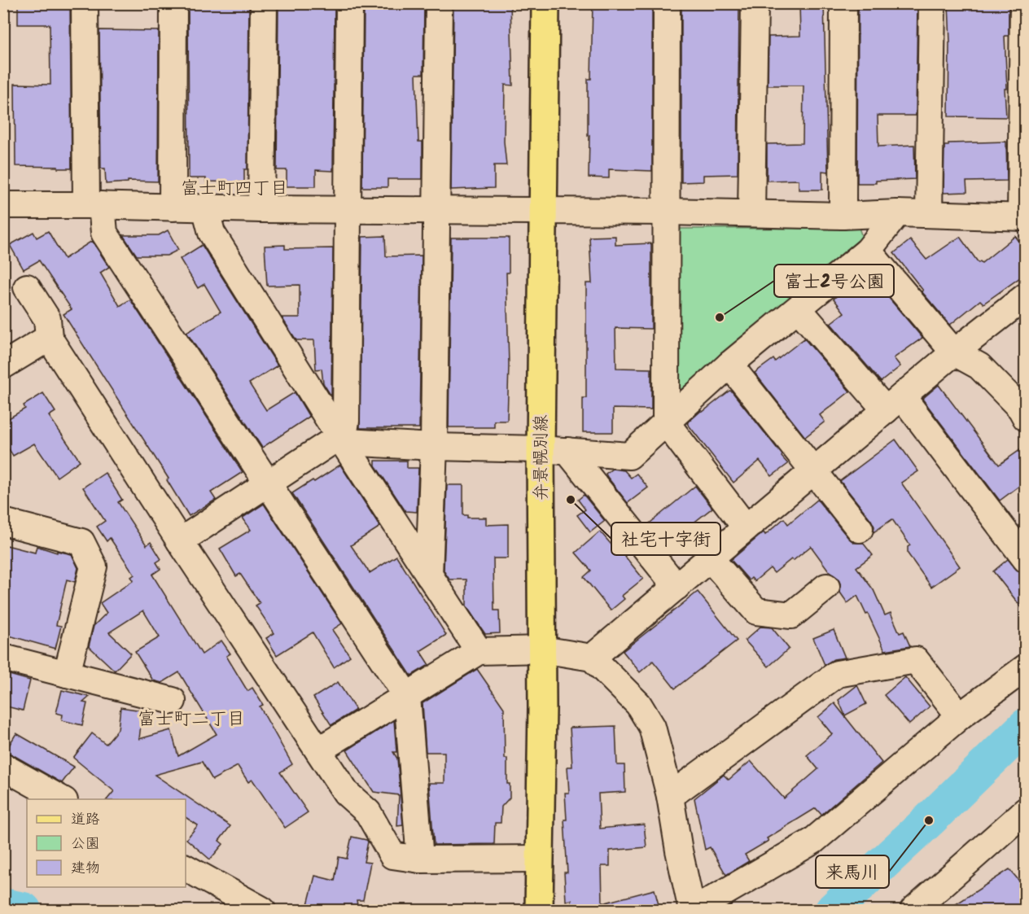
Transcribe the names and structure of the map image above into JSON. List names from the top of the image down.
{
  "streets": {
    "main road": ["弁景幌別線"]
  },
  "districts": ["富士町四丁目", "富士町二丁目"],
  "places": ["富士2号公園", "社宅十字街", "来馬川"],
  "legend": ["道路", "公園", "建物"]
}
